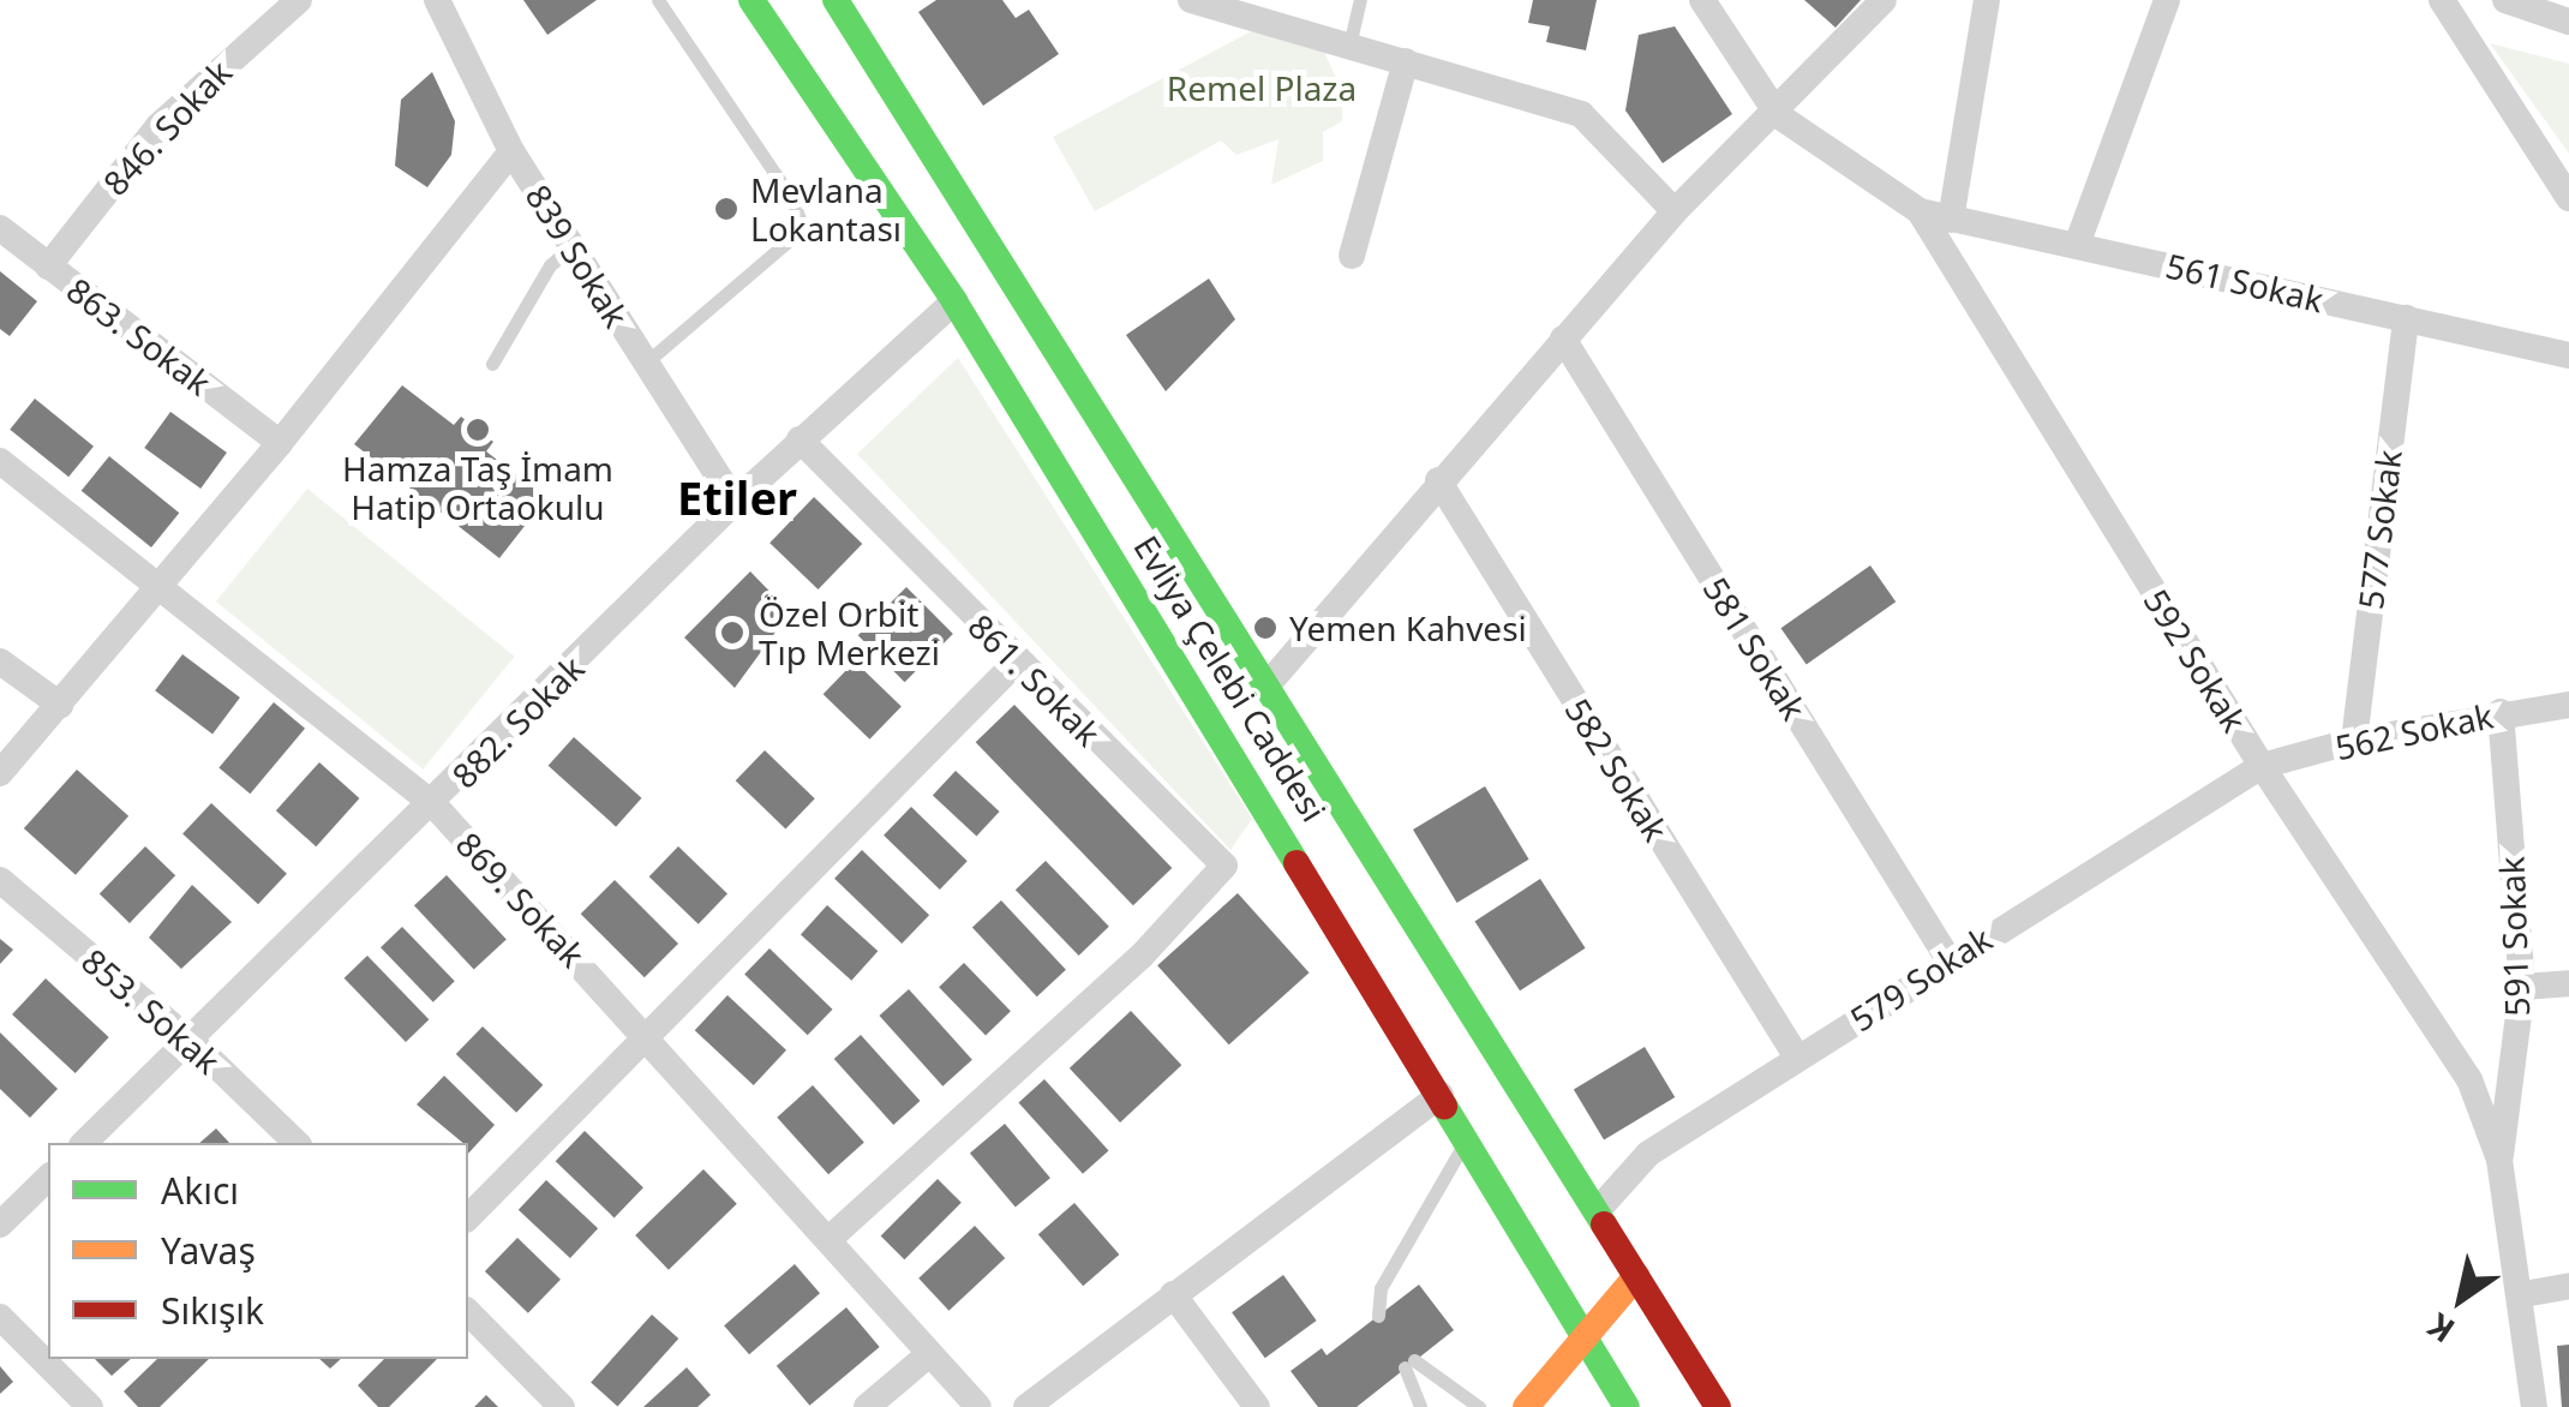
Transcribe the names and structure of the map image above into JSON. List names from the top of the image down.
{
  "streets": {
    "main road": ["Evliya Çelebi Caddesi"],
    "street": [
      "846. Sokak",
      "839 Sokak",
      "561 Sokak",
      "863. Sokak",
      "577 Sokak",
      "581 Sokak",
      "592 Sokak",
      "861. Sokak",
      "882. Sokak",
      "562 Sokak",
      "582 Sokak",
      "869. Sokak",
      "591 Sokak",
      "579 Sokak",
      "853. Sokak"
    ]
  },
  "crossings": [
    ["846. Sokak", "863. Sokak"],
    ["839 Sokak", "882. Sokak"],
    ["561 Sokak", "577 Sokak"],
    ["561 Sokak", "592 Sokak"],
    ["577 Sokak", "562 Sokak"],
    ["581 Sokak", "579 Sokak"],
    ["592 Sokak", "562 Sokak"],
    ["592 Sokak", "591 Sokak"],
    ["592 Sokak", "579 Sokak"],
    ["Evliya Çelebi Caddesi", "882. Sokak"],
    ["Evliya Çelebi Caddesi", "579 Sokak"],
    ["861. Sokak", "882. Sokak"],
    ["861. Sokak", "869. Sokak"],
    ["882. Sokak", "869. Sokak"],
    ["882. Sokak", "853. Sokak"],
    ["562 Sokak", "591 Sokak"],
    ["562 Sokak", "579 Sokak"],
    ["582 Sokak", "579 Sokak"]
  ],
  "districts": ["Etiler"],
  "parks": ["Remel Plaza"],
  "places": [
    "Mevlana Lokantası",
    "Hamza Taş İmam Hatip Ortaokulu",
    "Yemen Kahvesi",
    "Özel Orbit Tıp Merkezi"
  ],
  "legend": ["Akıcı", "Yavaş", "Sıkışık"],
  "north": "bottom left"
}
